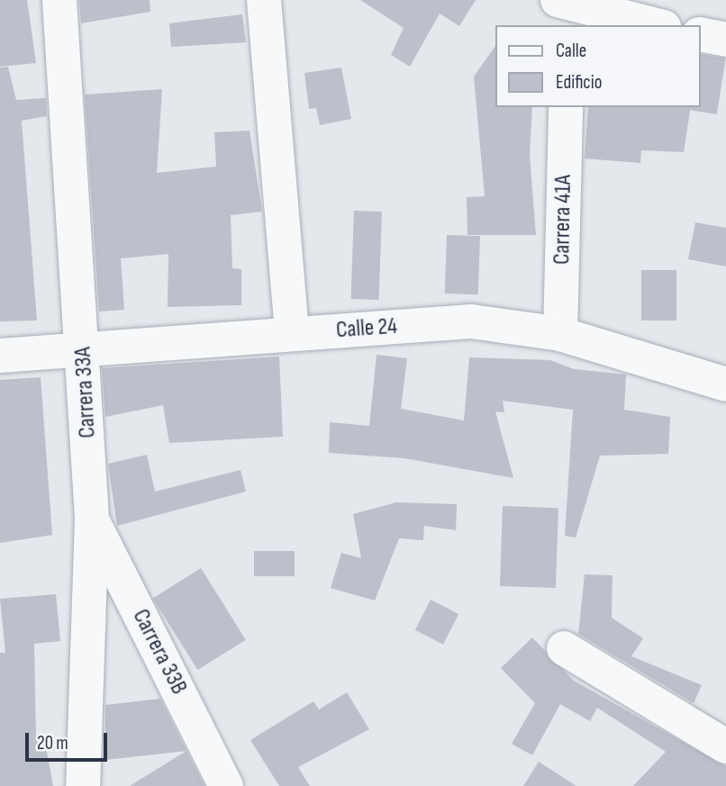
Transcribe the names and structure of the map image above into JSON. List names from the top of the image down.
{
  "streets": {
    "street": [
      "Carrera 41A",
      "Calle 24",
      "Carrera 33A",
      "Carrera 33B"
    ]
  },
  "crossings": [
    ["Carrera 41A", "Calle 24"],
    ["Calle 24", "Carrera 33A"],
    ["Carrera 33A", "Carrera 33B"]
  ],
  "legend": ["Calle", "Edificio"],
  "scale_bar": "20 m"
}
